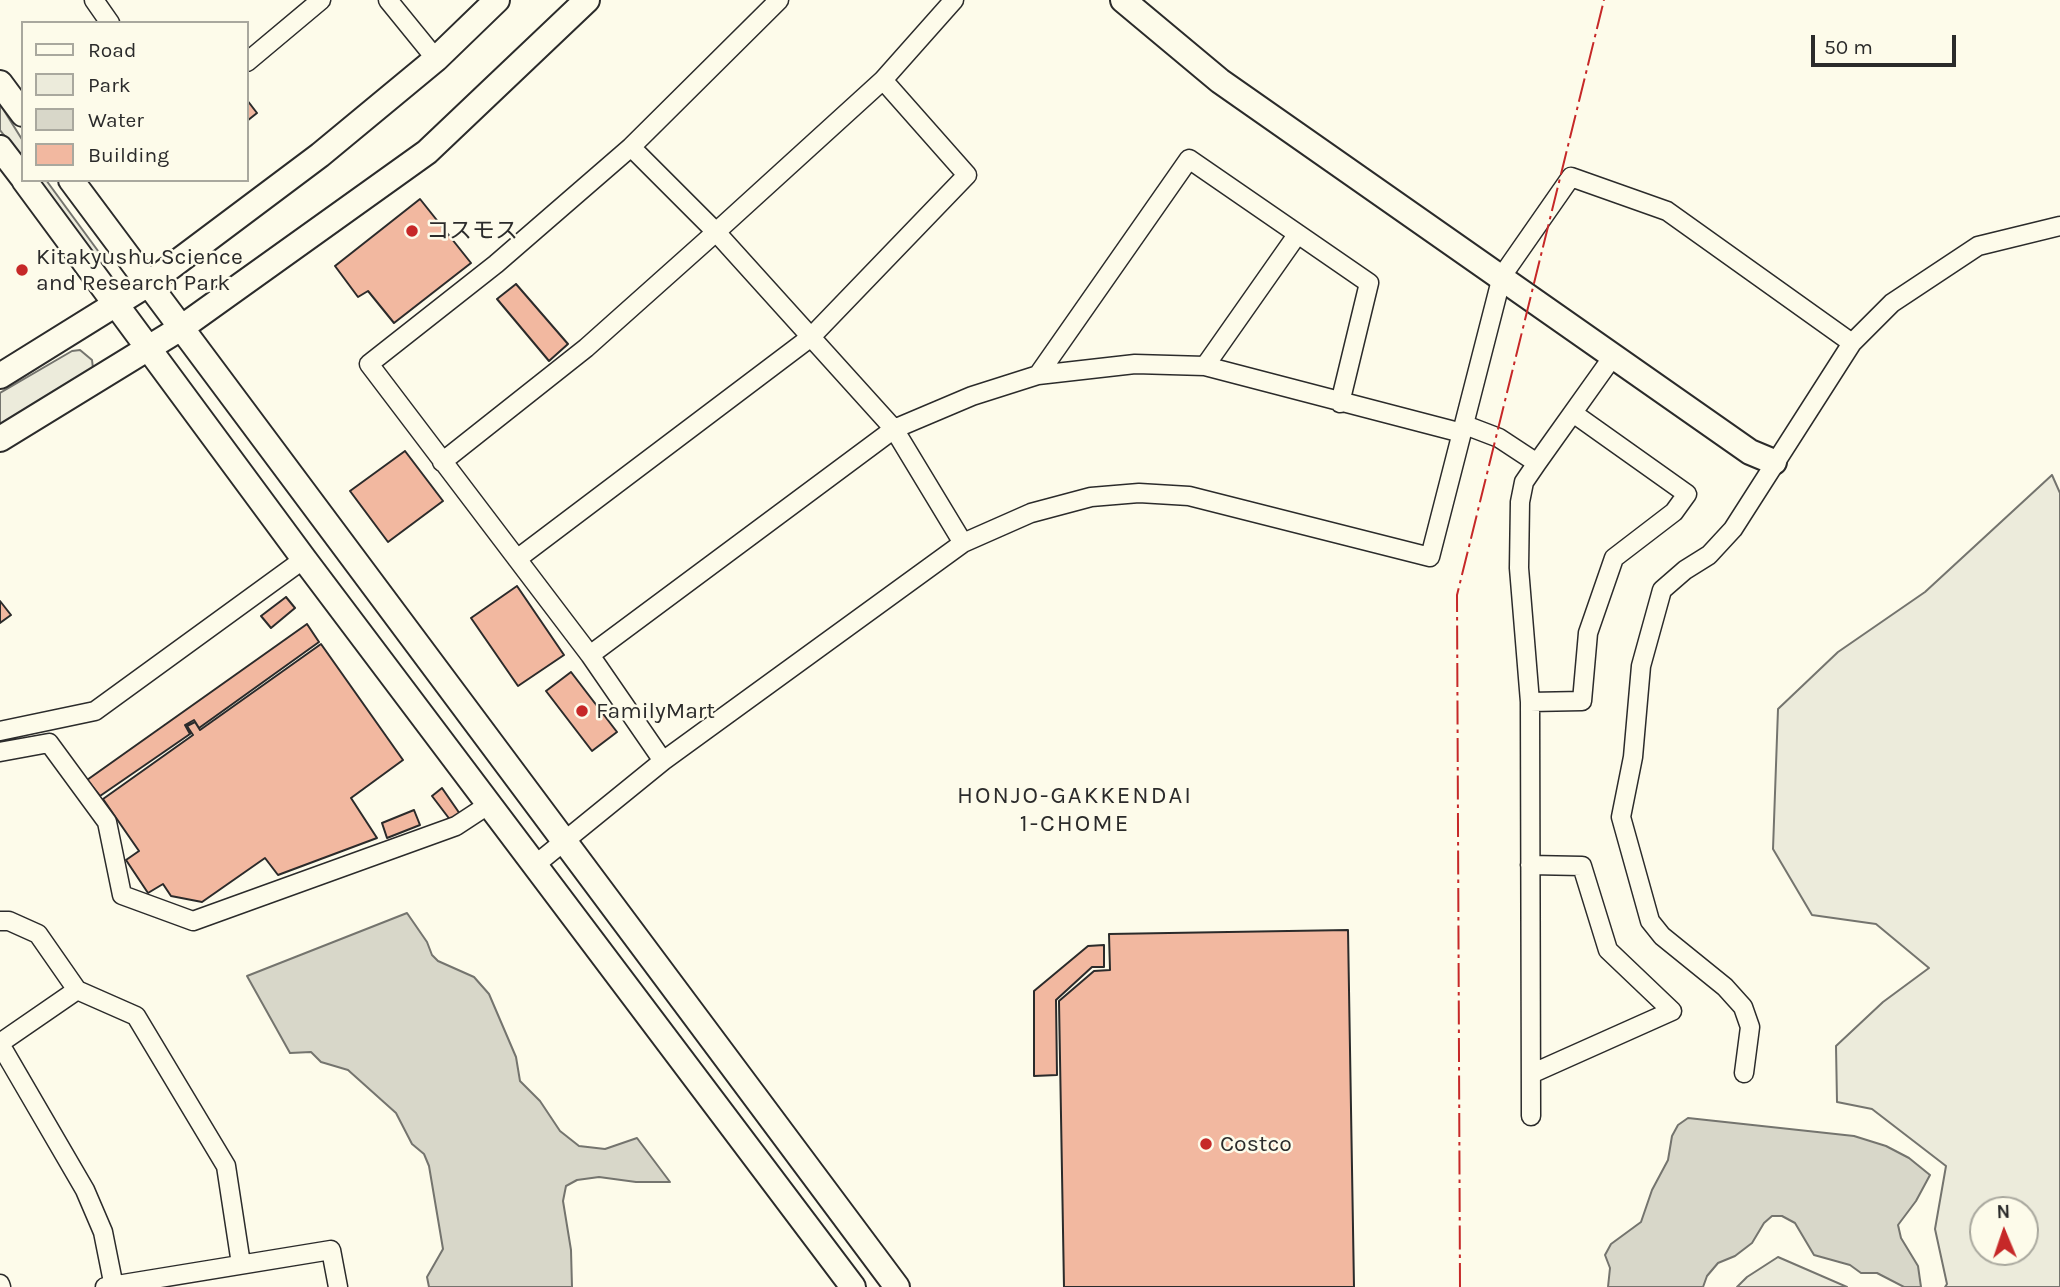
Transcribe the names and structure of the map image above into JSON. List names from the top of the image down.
{
  "districts": ["HONJO-GAKKENDAI 1-CHOME"],
  "places": [
    "コスモス",
    "Kitakyushu Science and Research Park",
    "FamilyMart",
    "Costco"
  ],
  "legend": [
    "Road",
    "Park",
    "Water",
    "Building"
  ],
  "scale_bar": "50 m",
  "north": "top"
}
